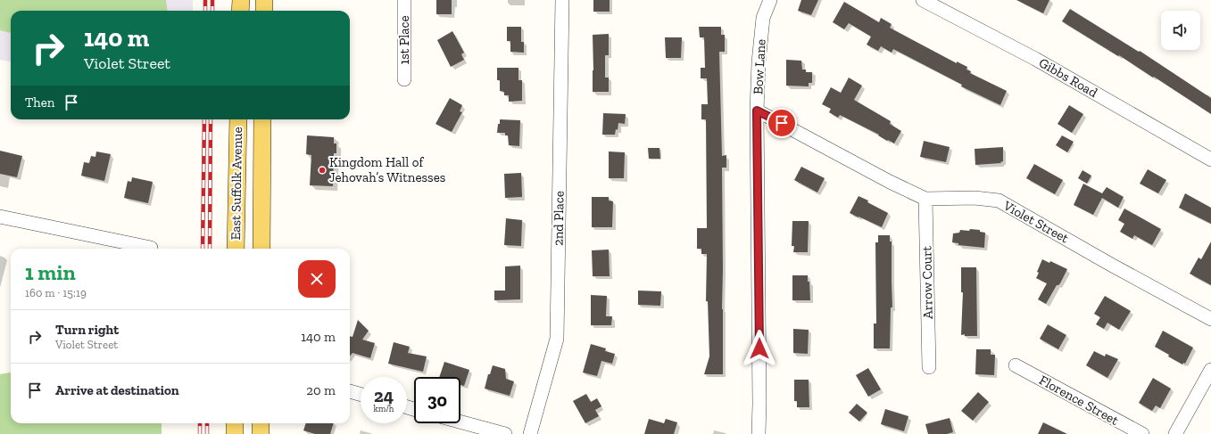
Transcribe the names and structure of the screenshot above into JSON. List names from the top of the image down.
{
  "streets": {
    "main road": ["East Suffolk Avenue"],
    "street": [
      "1st Place",
      "Bow Lane",
      "Gibbs Road",
      "2nd Place",
      "Violet Street",
      "Arrow Court",
      "Florence Street"
    ]
  },
  "crossings": [
    ["Bow Lane", "Violet Street"],
    ["Violet Street", "Arrow Court"]
  ],
  "places": ["Kingdom Hall of Jehovah’s Witnesses"],
  "page": {
    "turn": ["140 m", "Violet Street"],
    "then": "Then",
    "heading": ["1 min", "160 m · 15:19"],
    "list": [
      {
        "name": "Turn right",
        "note": "Violet Street",
        "value": "140 m"
      },
      {
        "name": "Arrive at destination",
        "value": "20 m"
      }
    ],
    "speed": "24 km/h",
    "limit": "30"
  }
}
